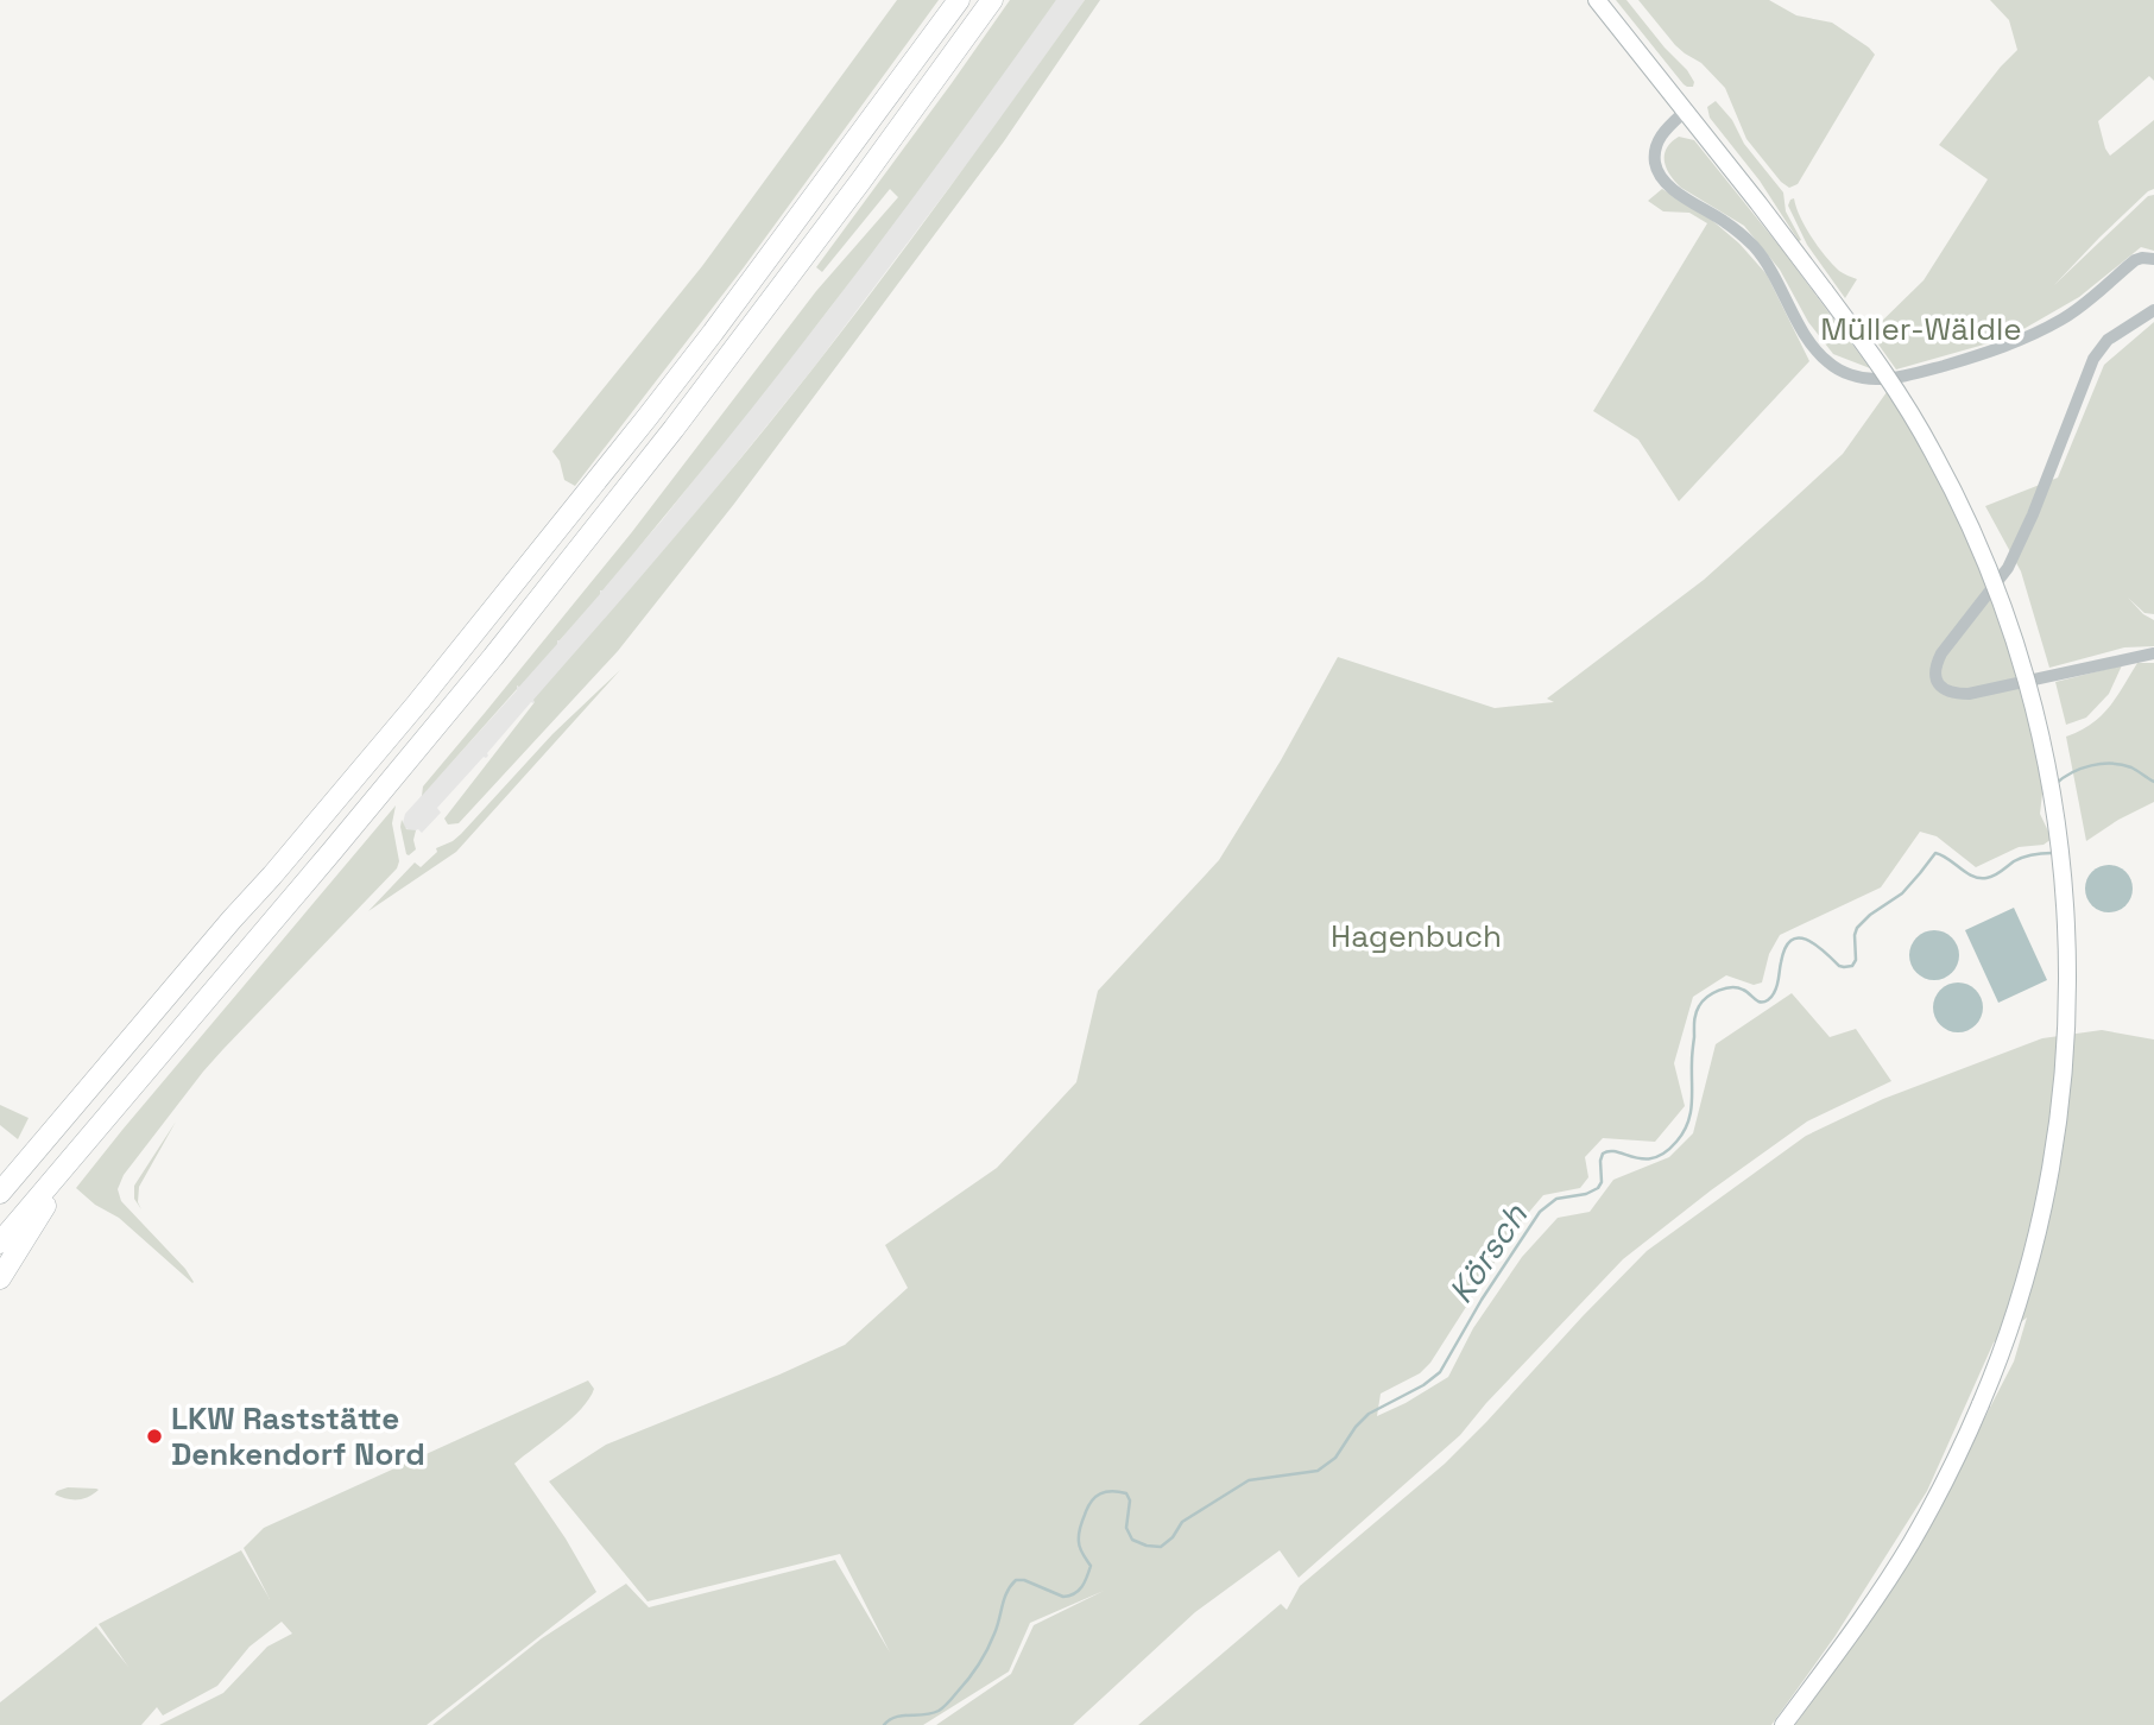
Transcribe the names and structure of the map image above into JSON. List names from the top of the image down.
{
  "water": ["Körsch"],
  "parks": ["Müller-Wäldle", "Hagenbuch"],
  "places": ["LKW Raststätte Denkendorf Nord"]
}
